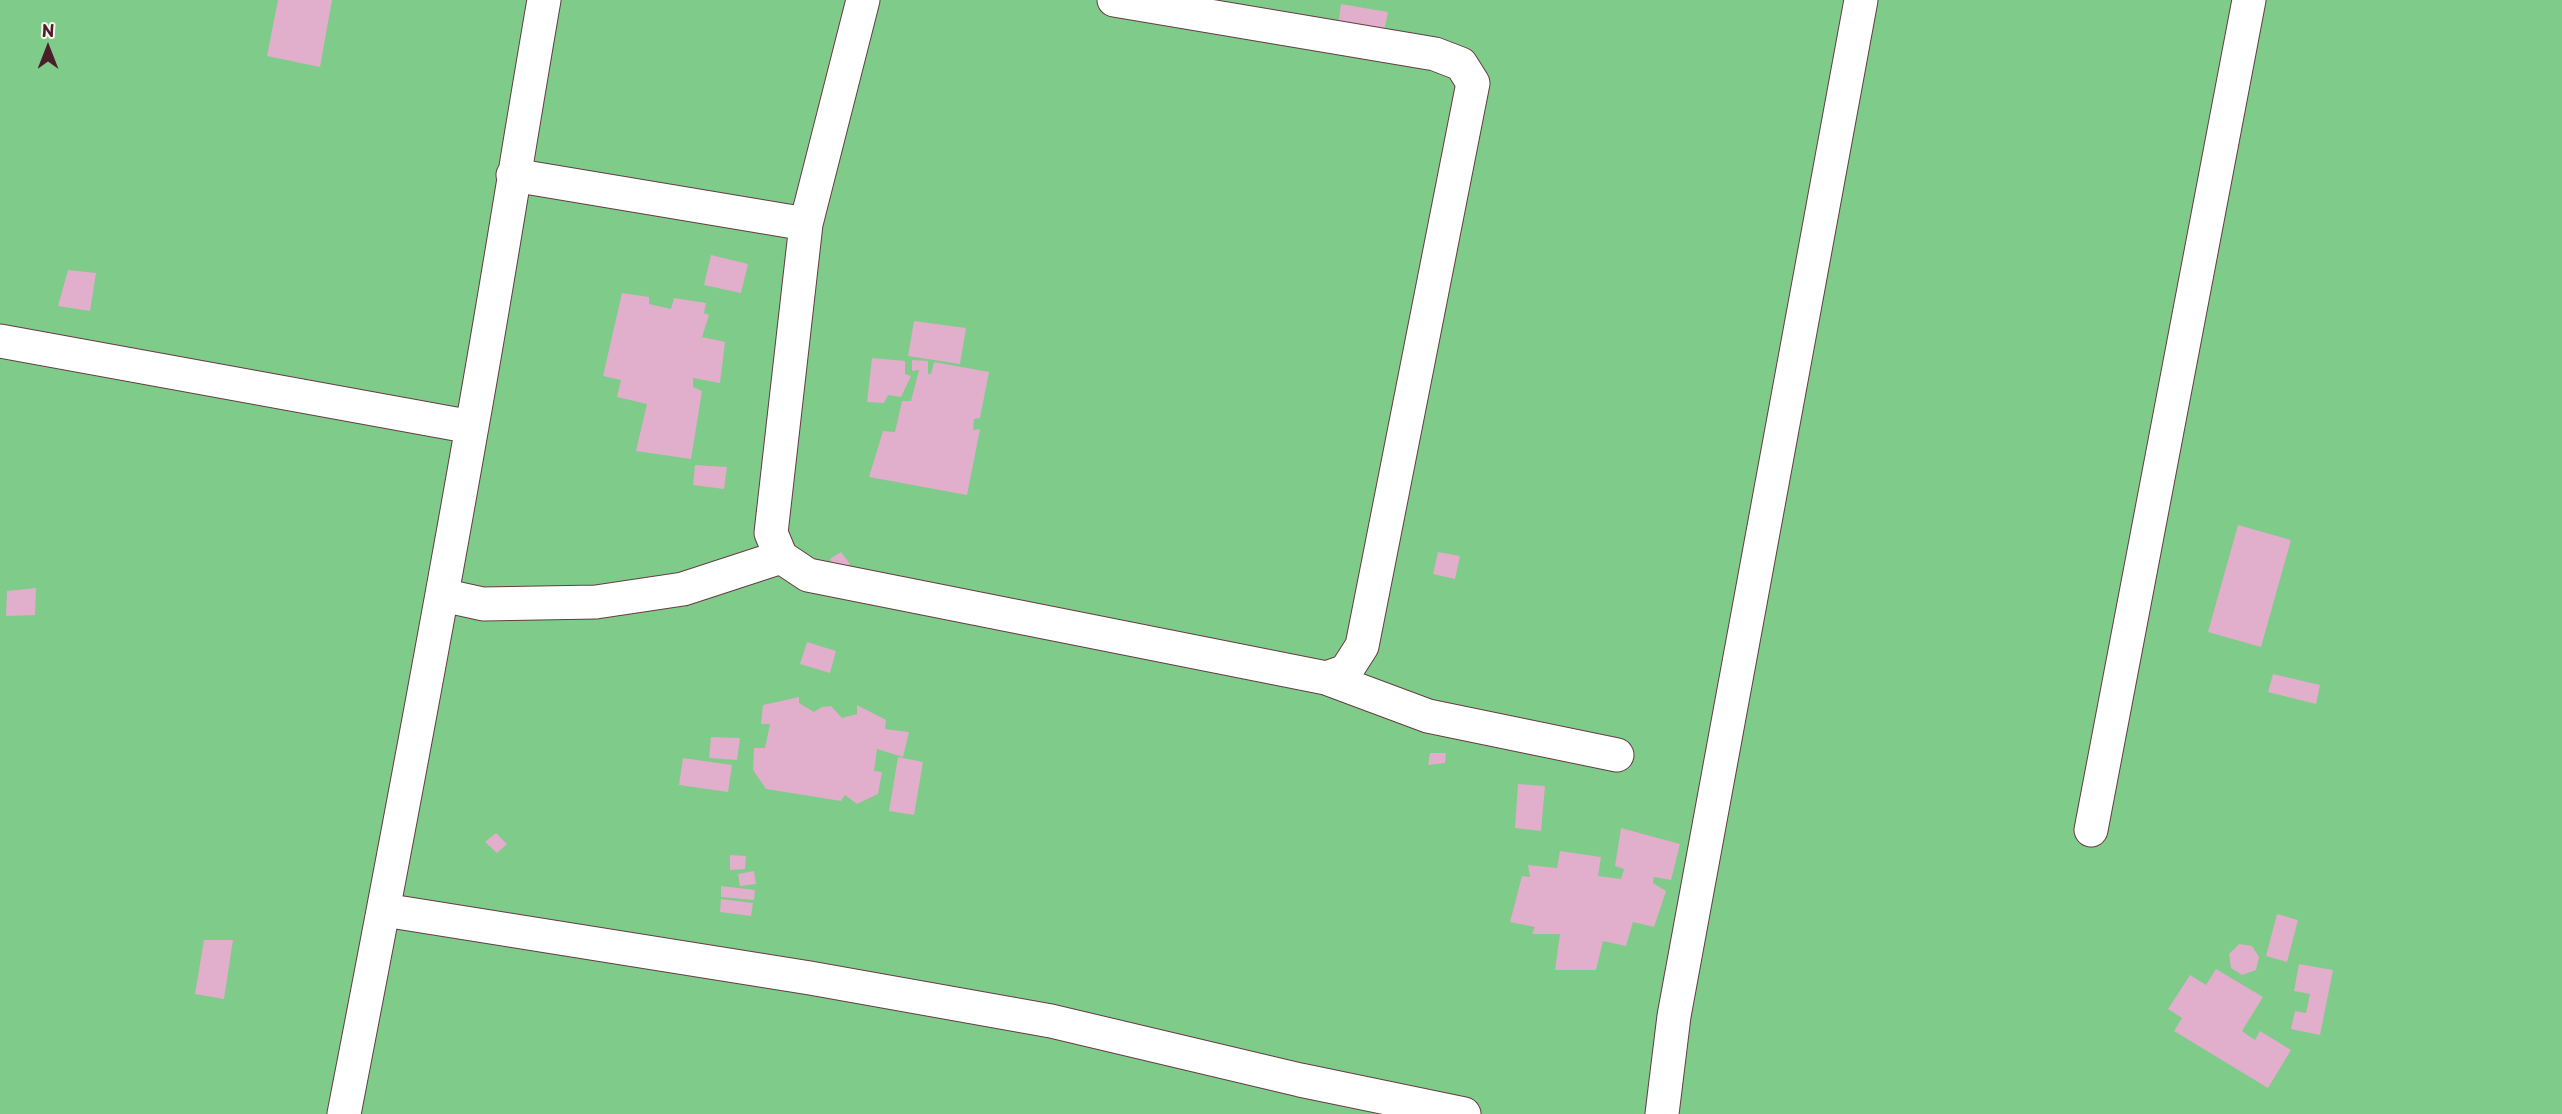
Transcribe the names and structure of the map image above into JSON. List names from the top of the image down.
{
  "north": "top"
}
